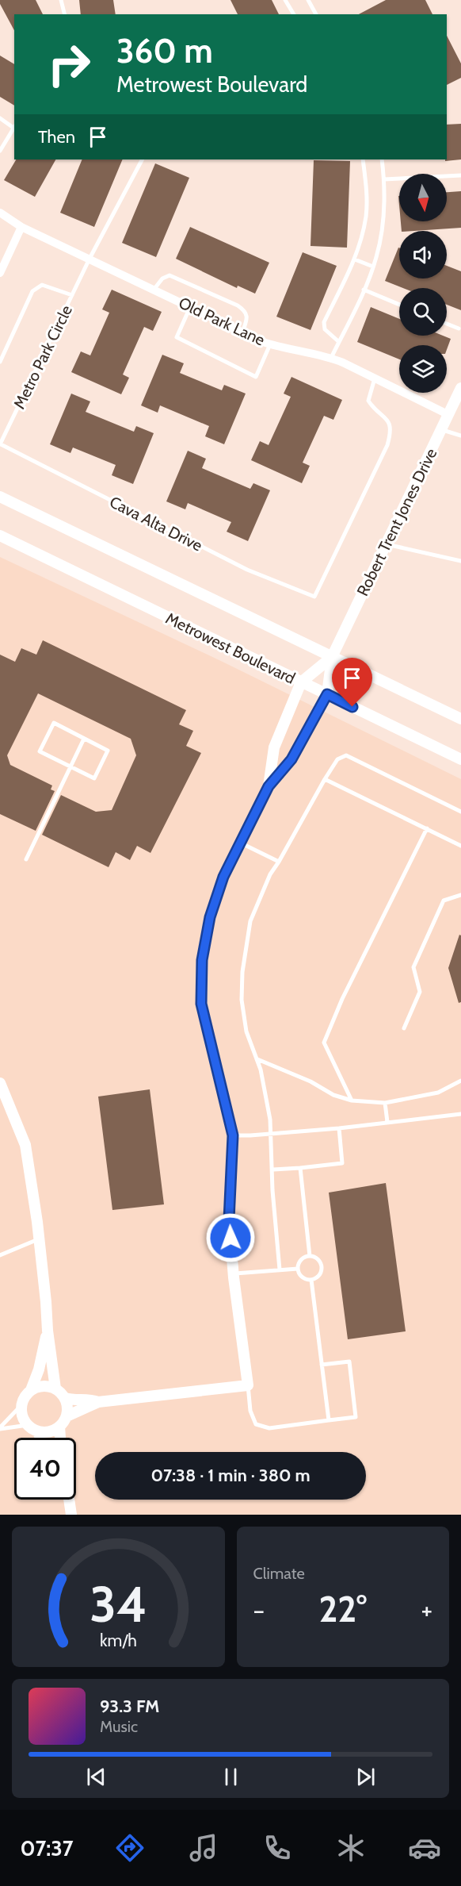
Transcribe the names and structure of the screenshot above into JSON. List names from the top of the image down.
{
  "streets": {
    "street": ["Old Park Lane", "Robert Trent Jones Drive", "Metrowest Boulevard"],
    "lane": ["Metro Park Circle", "Cava Alta Drive"]
  },
  "crossings": [
    ["Old Park Lane", "Metro Park Circle"],
    ["Old Park Lane", "Robert Trent Jones Drive"],
    ["Old Park Lane", "Cava Alta Drive"],
    ["Metro Park Circle", "Cava Alta Drive"],
    ["Robert Trent Jones Drive", "Metrowest Boulevard"]
  ],
  "north": "bottom",
  "page": {
    "turn": ["360 m", "Metrowest Boulevard"],
    "then": "Then",
    "limit": "40",
    "trip": "07:38 · 1 min · 380 m",
    "tile": "Climate",
    "heat": ["−", "22°", "+"],
    "song": ["93.3 FM", "Music"],
    "tabs": "07:37",
    "gauge": ["34", "km/h"]
  }
}
